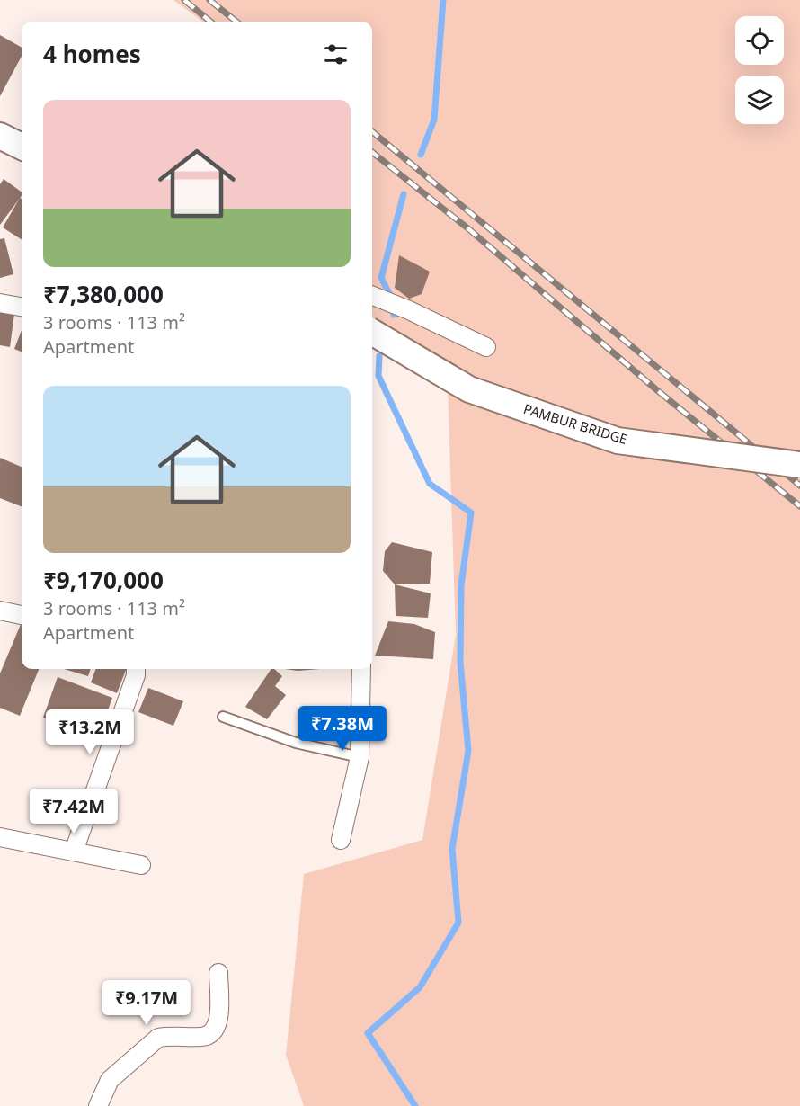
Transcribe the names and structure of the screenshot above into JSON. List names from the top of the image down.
{
  "streets": {
    "main road": ["PAMBUR BRIDGE"]
  },
  "page": {
    "heading": "4 homes",
    "list": [
      {
        "name": "₹7,380,000",
        "note": "3 rooms · 113 m² · Apartment"
      },
      {
        "name": "₹9,170,000",
        "note": "3 rooms · 113 m² · Apartment"
      }
    ],
    "price": [
      "₹7.38M",
      "₹13.2M",
      "₹7.42M",
      "₹9.17M"
    ]
  }
}
